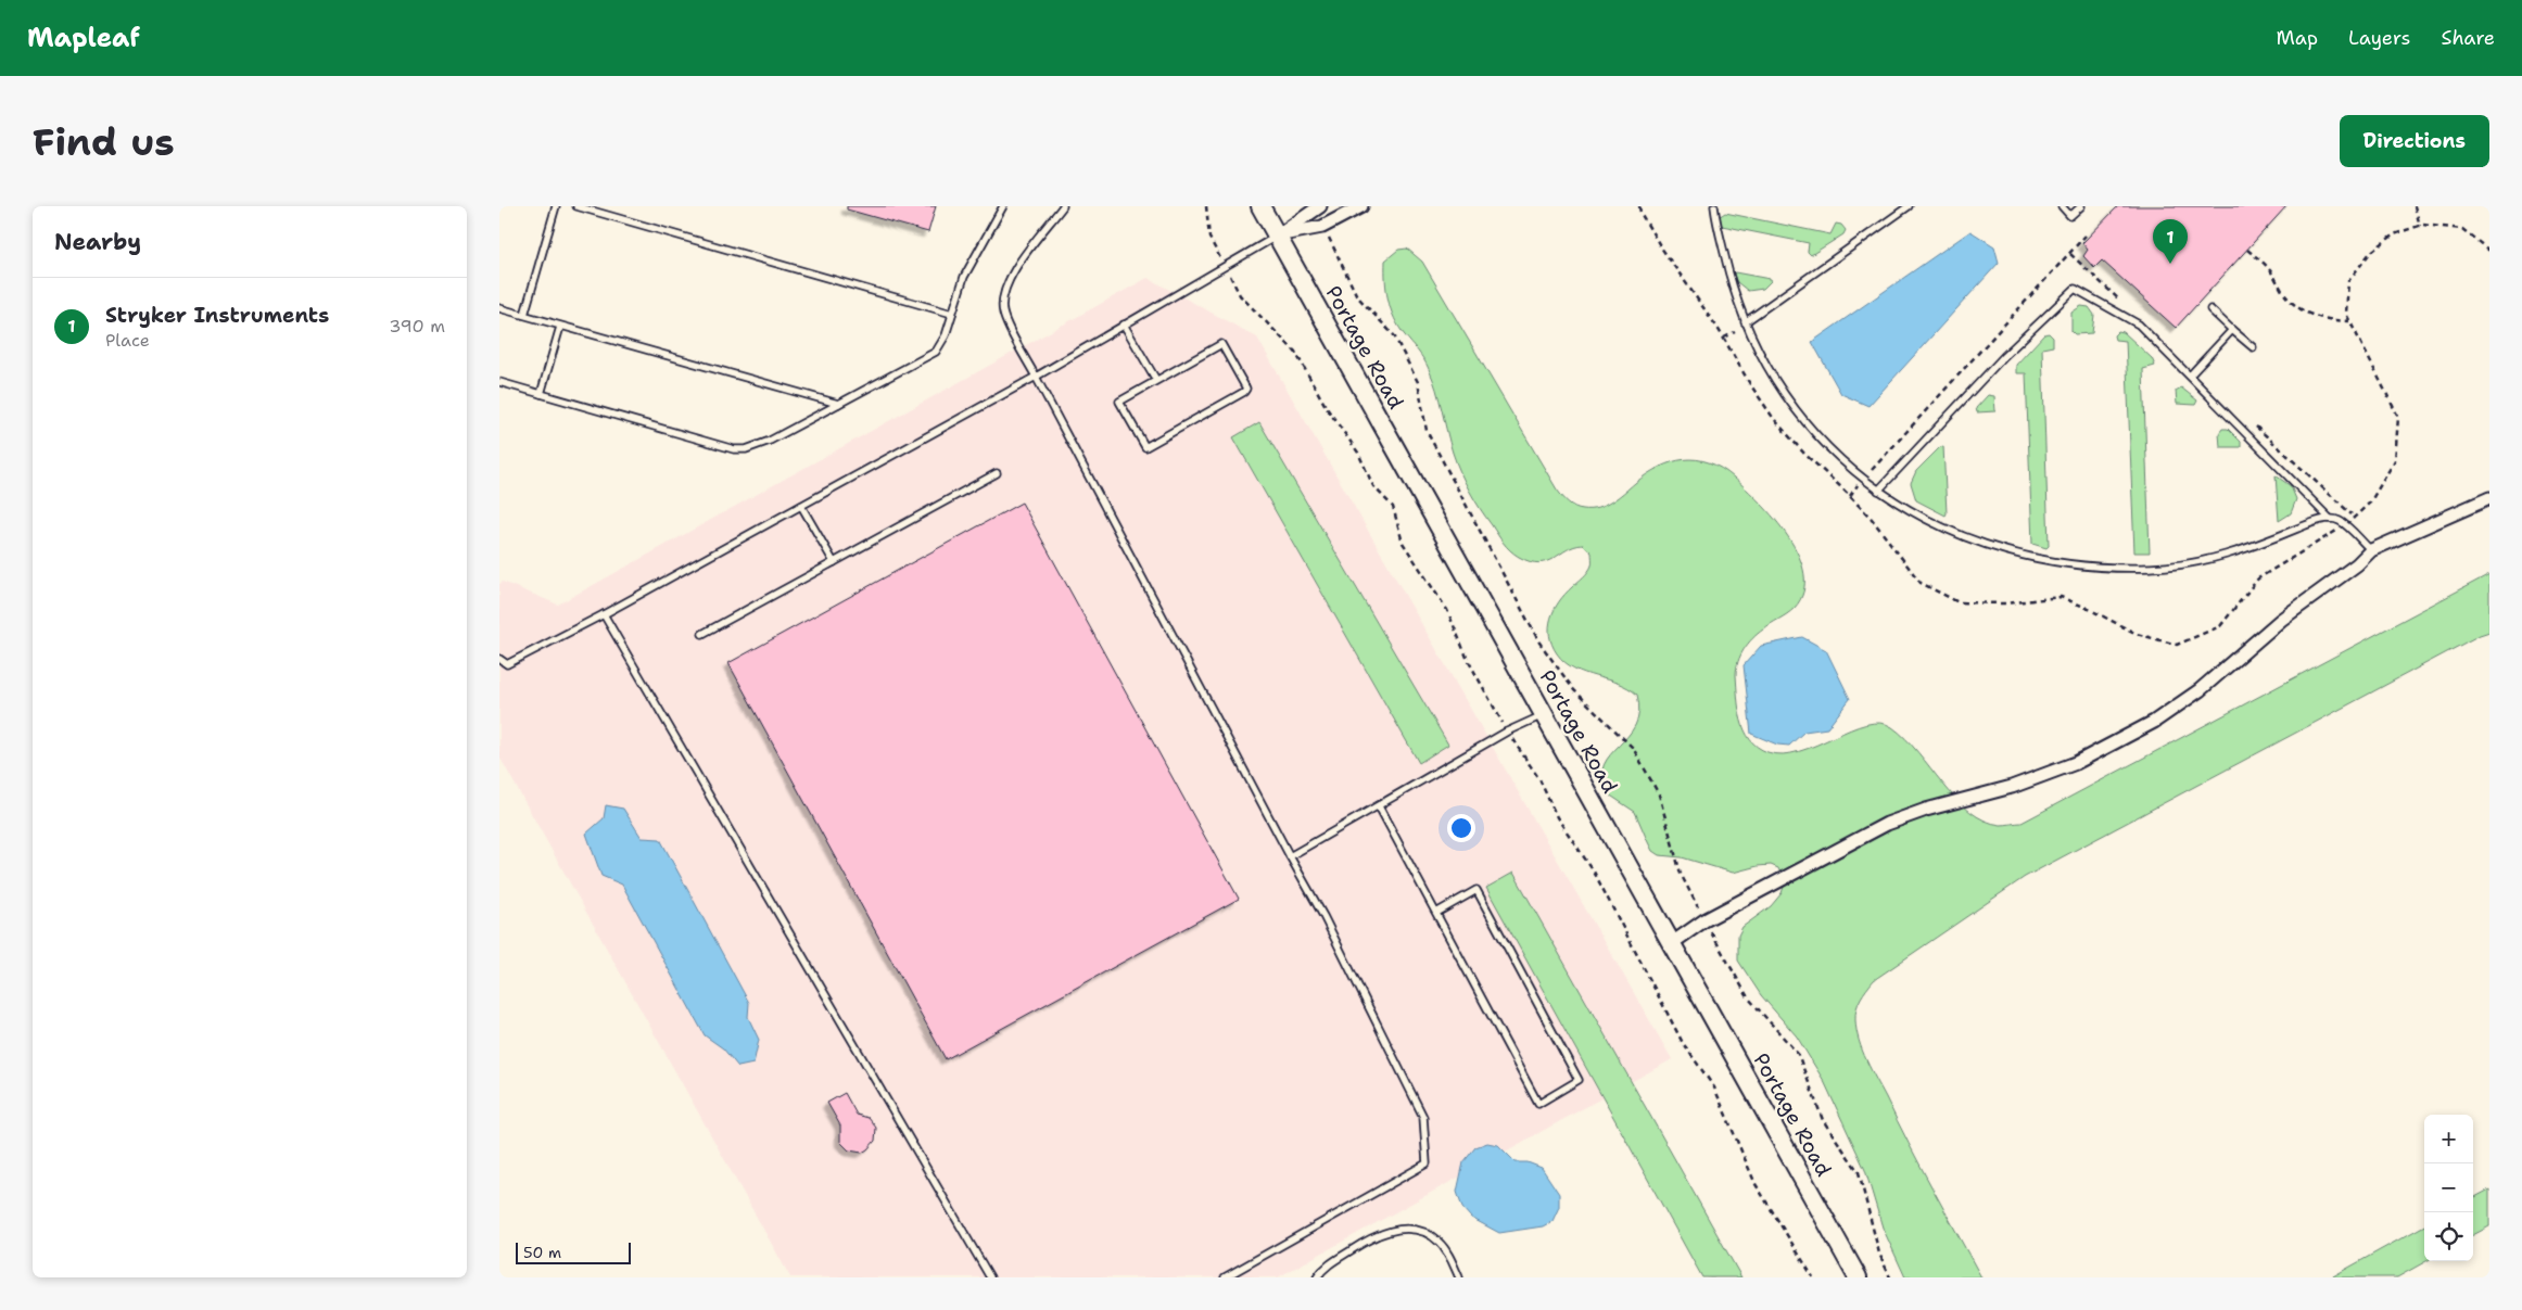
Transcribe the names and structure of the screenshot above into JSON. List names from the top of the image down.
{
  "streets": {
    "main road": ["Portage Road"]
  },
  "scale_bar": "50 m",
  "page": {
    "header": "Mapleaf",
    "nav": ["Map", "Layers", "Share"],
    "buttons": "Directions",
    "title": "Find us",
    "heading": "Nearby",
    "pins": "1",
    "list": [
      {
        "mark": "1",
        "name": "Stryker Instruments",
        "note": "Place",
        "value": "390 m"
      }
    ],
    "map_buttons": ["+", "−"],
    "scale": "50 m"
  }
}
